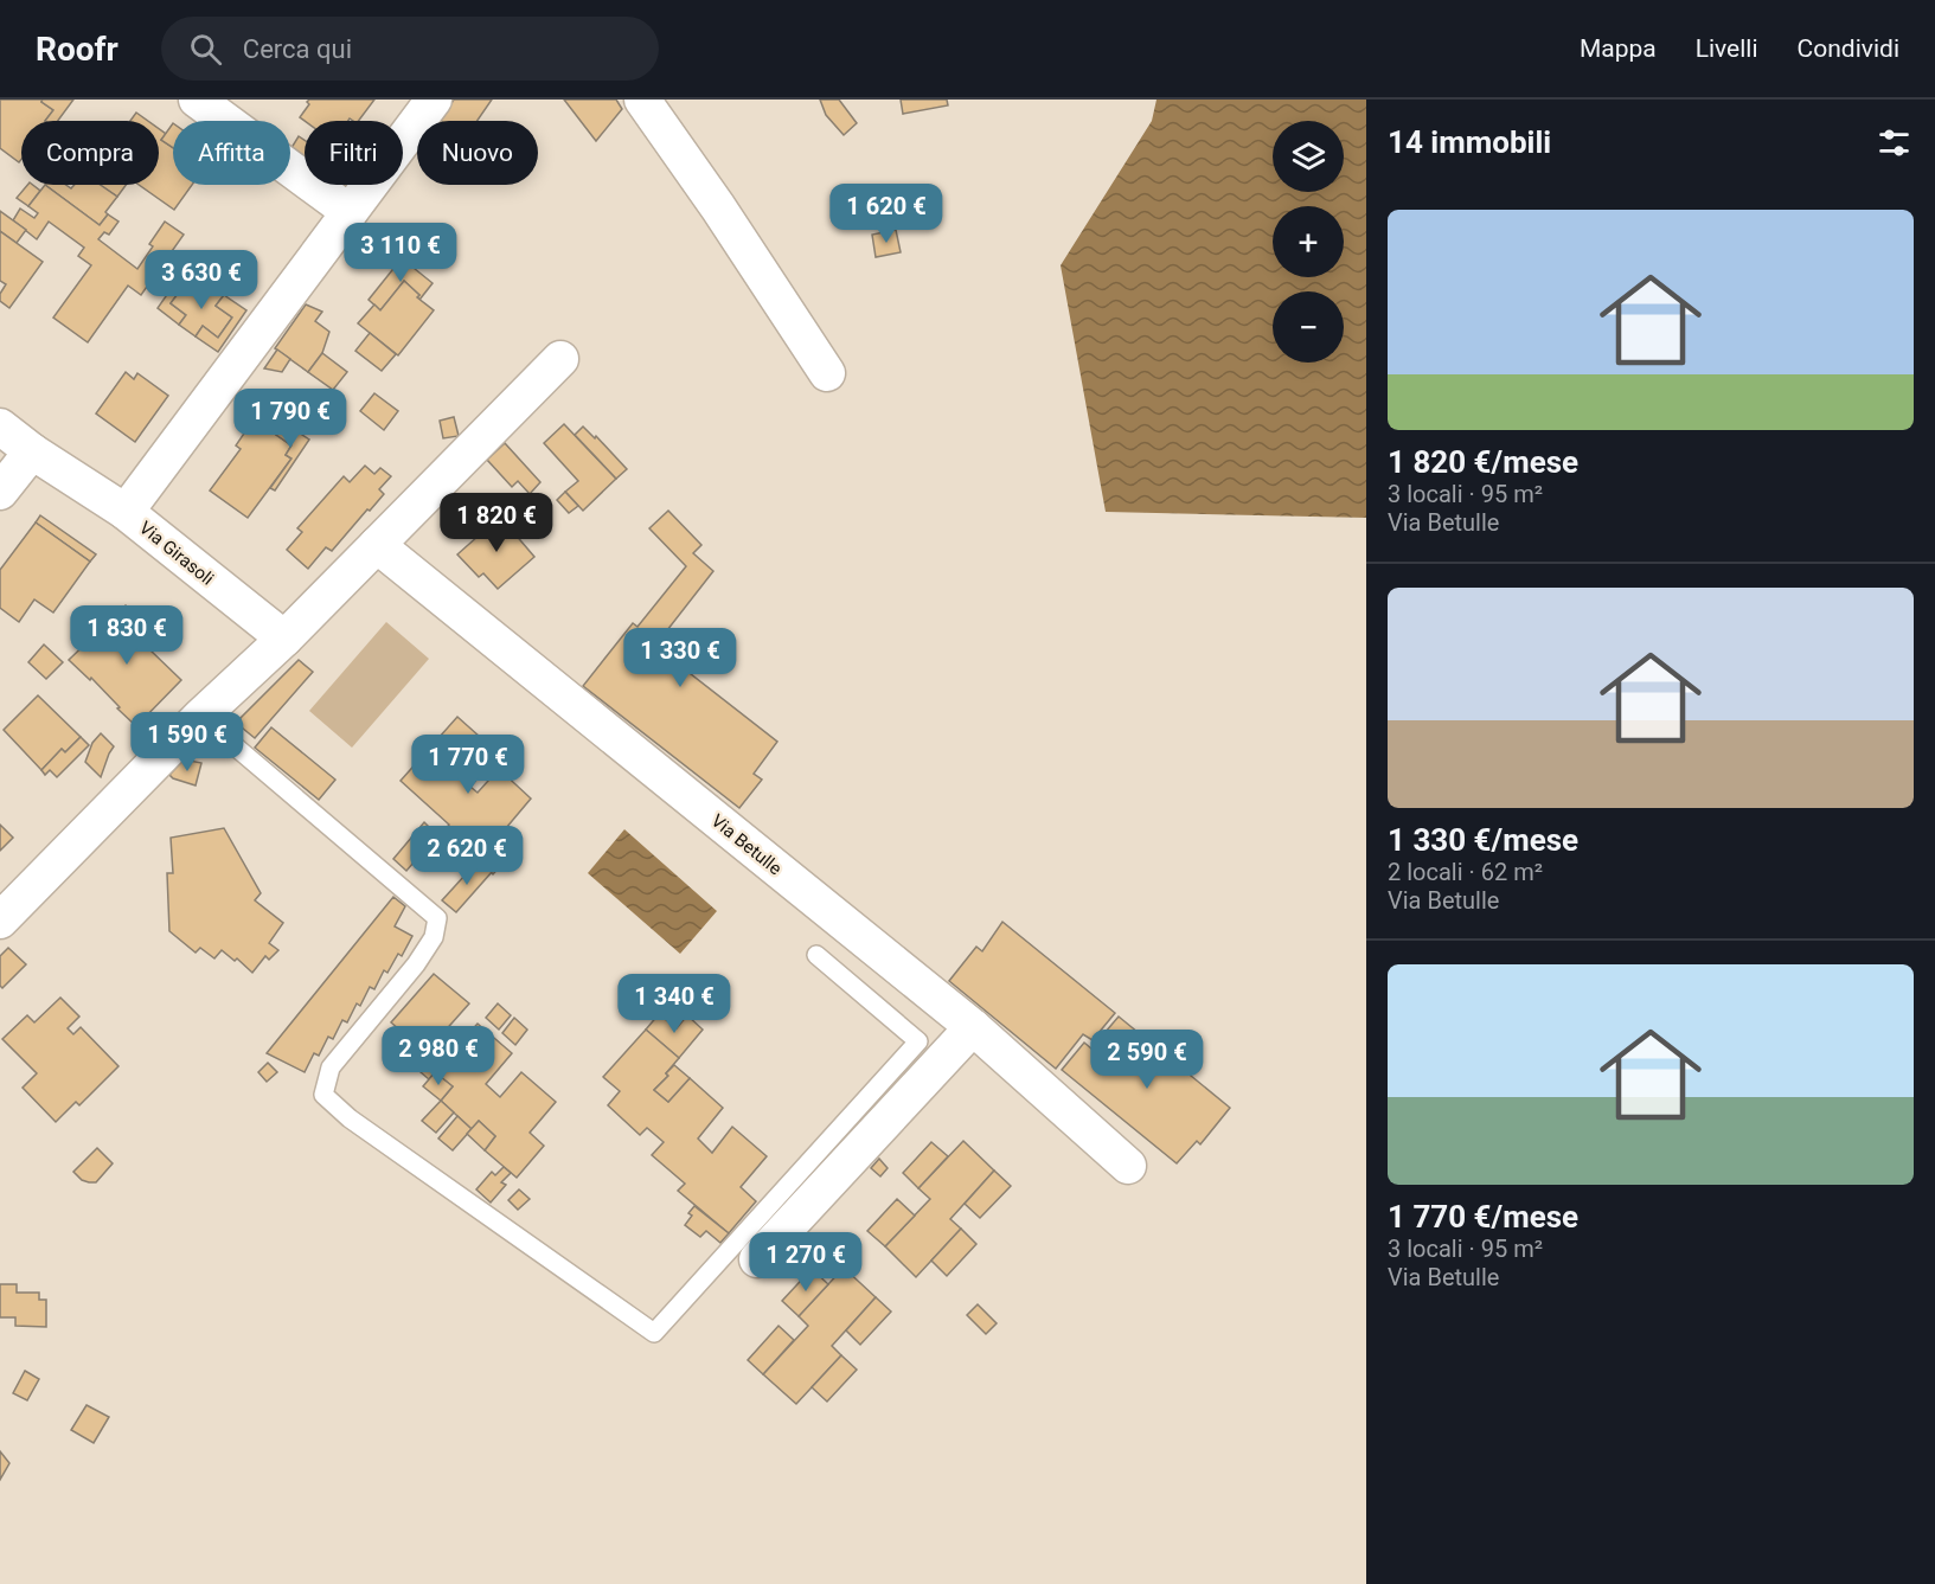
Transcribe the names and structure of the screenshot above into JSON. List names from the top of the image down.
{
  "streets": {
    "street": ["Via Girasoli", "Via Betulle"]
  },
  "page": {
    "header": "Roofr",
    "search": "Cerca qui",
    "nav": ["Mappa", "Livelli", "Condividi"],
    "heading": "14 immobili",
    "map_buttons": ["+", "−"],
    "chip": [
      "Compra",
      "Affitta",
      "Filtri",
      "Nuovo"
    ],
    "price": [
      "1 620 €",
      "3 110 €",
      "3 630 €",
      "1 790 €",
      "1 820 €",
      "1 830 €",
      "1 330 €",
      "1 590 €",
      "1 770 €",
      "2 620 €",
      "1 340 €",
      "2 980 €",
      "2 590 €",
      "1 270 €"
    ],
    "list": [
      {
        "name": "1 820 €/mese",
        "note": "3 locali · 95 m² · Via Betulle"
      },
      {
        "name": "1 330 €/mese",
        "note": "2 locali · 62 m² · Via Betulle"
      },
      {
        "name": "1 770 €/mese",
        "note": "3 locali · 95 m² · Via Betulle"
      }
    ]
  }
}
